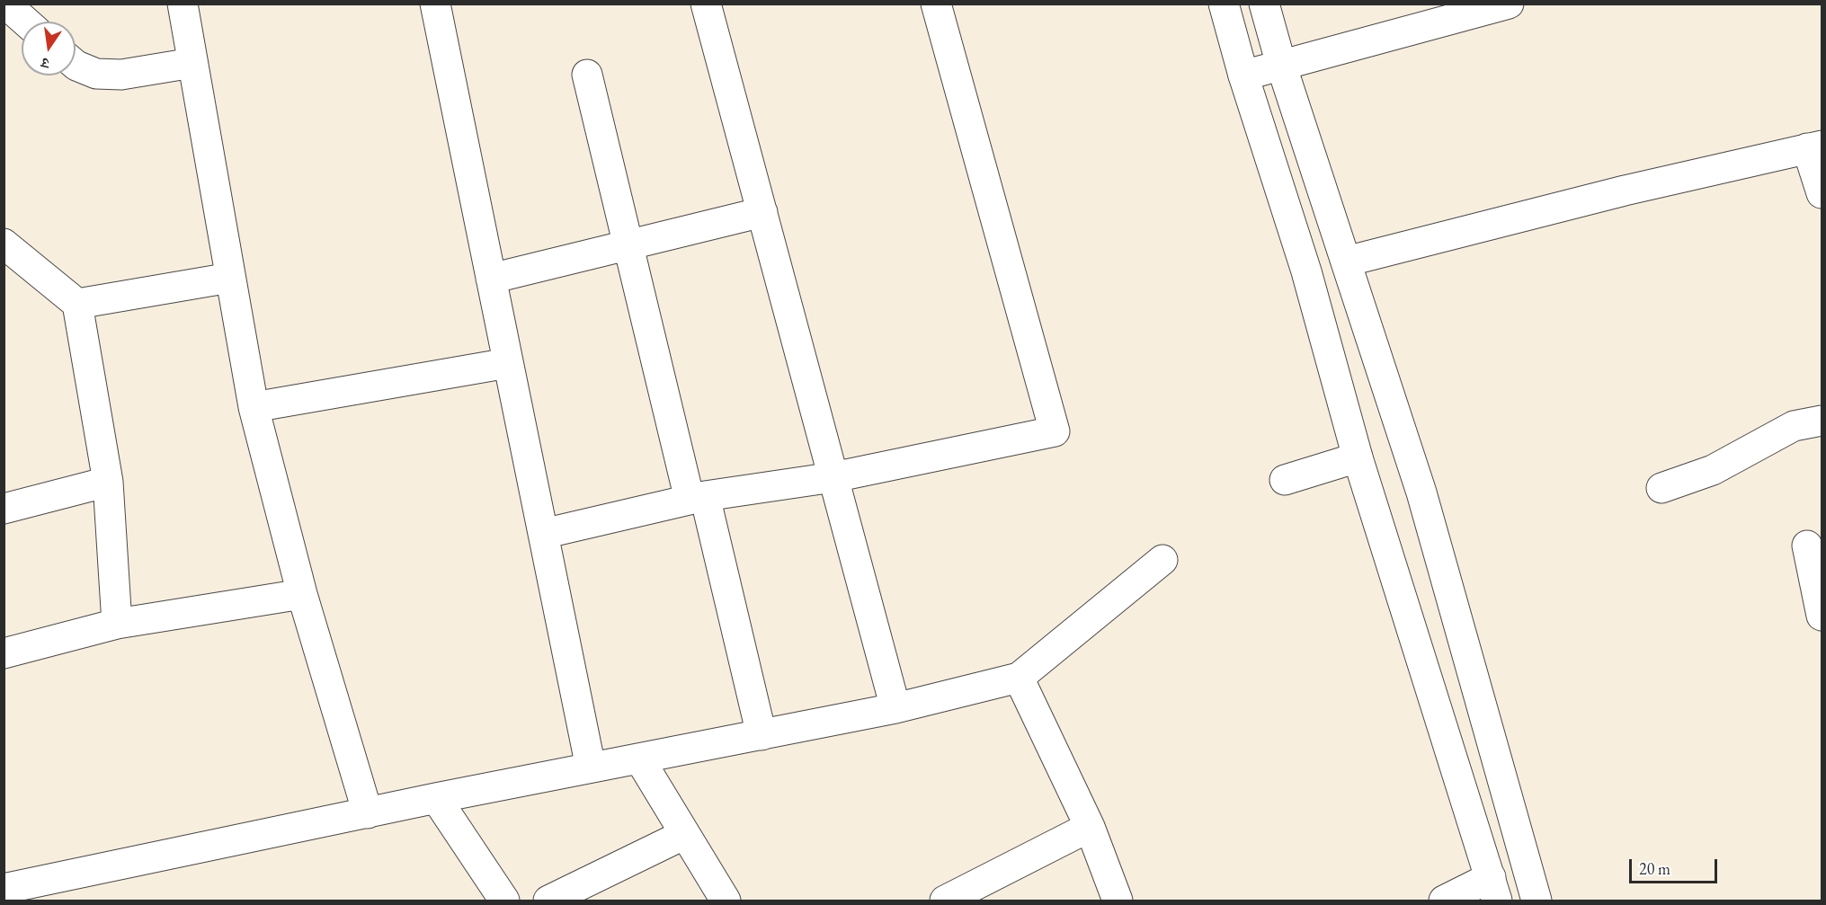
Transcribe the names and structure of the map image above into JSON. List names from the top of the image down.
{
  "scale_bar": "20 m",
  "north": "bottom"
}
